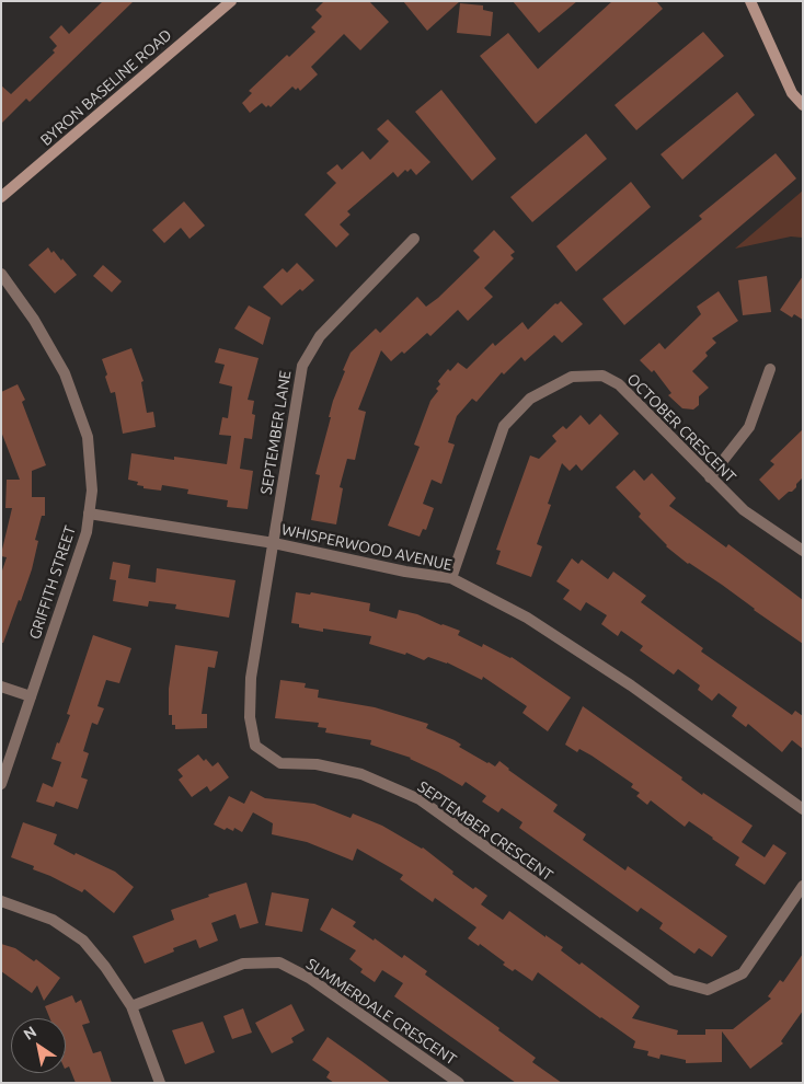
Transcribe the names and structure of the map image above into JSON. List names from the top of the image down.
{
  "streets": {
    "main road": ["BYRON BASELINE ROAD"],
    "street": [
      "OCTOBER CRESCENT",
      "SEPTEMBER LANE",
      "WHISPERWOOD AVENUE",
      "GRIFFITH STREET",
      "SEPTEMBER CRESCENT",
      "SUMMERDALE CRESCENT"
    ]
  },
  "crossings": [
    ["OCTOBER CRESCENT", "WHISPERWOOD AVENUE"],
    ["SEPTEMBER LANE", "WHISPERWOOD AVENUE"],
    ["SEPTEMBER LANE", "SEPTEMBER CRESCENT"],
    ["WHISPERWOOD AVENUE", "GRIFFITH STREET"],
    ["WHISPERWOOD AVENUE", "SEPTEMBER CRESCENT"]
  ],
  "north": "top left"
}
